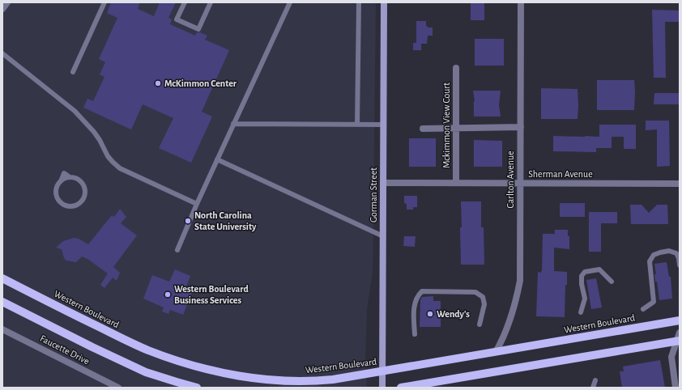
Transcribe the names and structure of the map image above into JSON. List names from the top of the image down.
{
  "streets": {
    "main road": ["Gorman Street", "Western Boulevard"],
    "street": [
      "Mckimmon View Court",
      "Sherman Avenue",
      "Carlton Avenue",
      "Faucette Drive"
    ]
  },
  "crossings": [
    ["Mckimmon View Court", "Sherman Avenue"],
    ["Sherman Avenue", "Carlton Avenue"],
    ["Sherman Avenue", "Gorman Street"],
    ["Carlton Avenue", "Western Boulevard"],
    ["Gorman Street", "Western Boulevard"]
  ],
  "places": [
    "McKimmon Center",
    "North Carolina State University",
    "Western Boulevard Business Services",
    "Wendy's"
  ]
}
